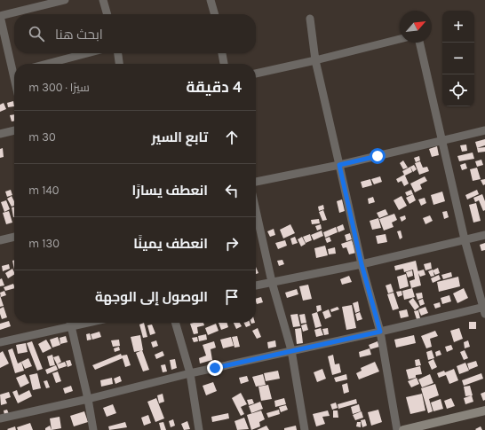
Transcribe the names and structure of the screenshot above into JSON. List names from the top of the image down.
{
  "north": "top right",
  "page": {
    "map_buttons": ["+", "−"],
    "search": "ابحث هنا",
    "heading": ["4 دقيقة", "سيرًا · 300 m"],
    "list": [
      ["تابع السير", "30 m"],
      ["انعطف يسارًا", "140 m"],
      ["انعطف يمينًا", "130 m"],
      "الوصول إلى الوجهة"
    ]
  }
}
